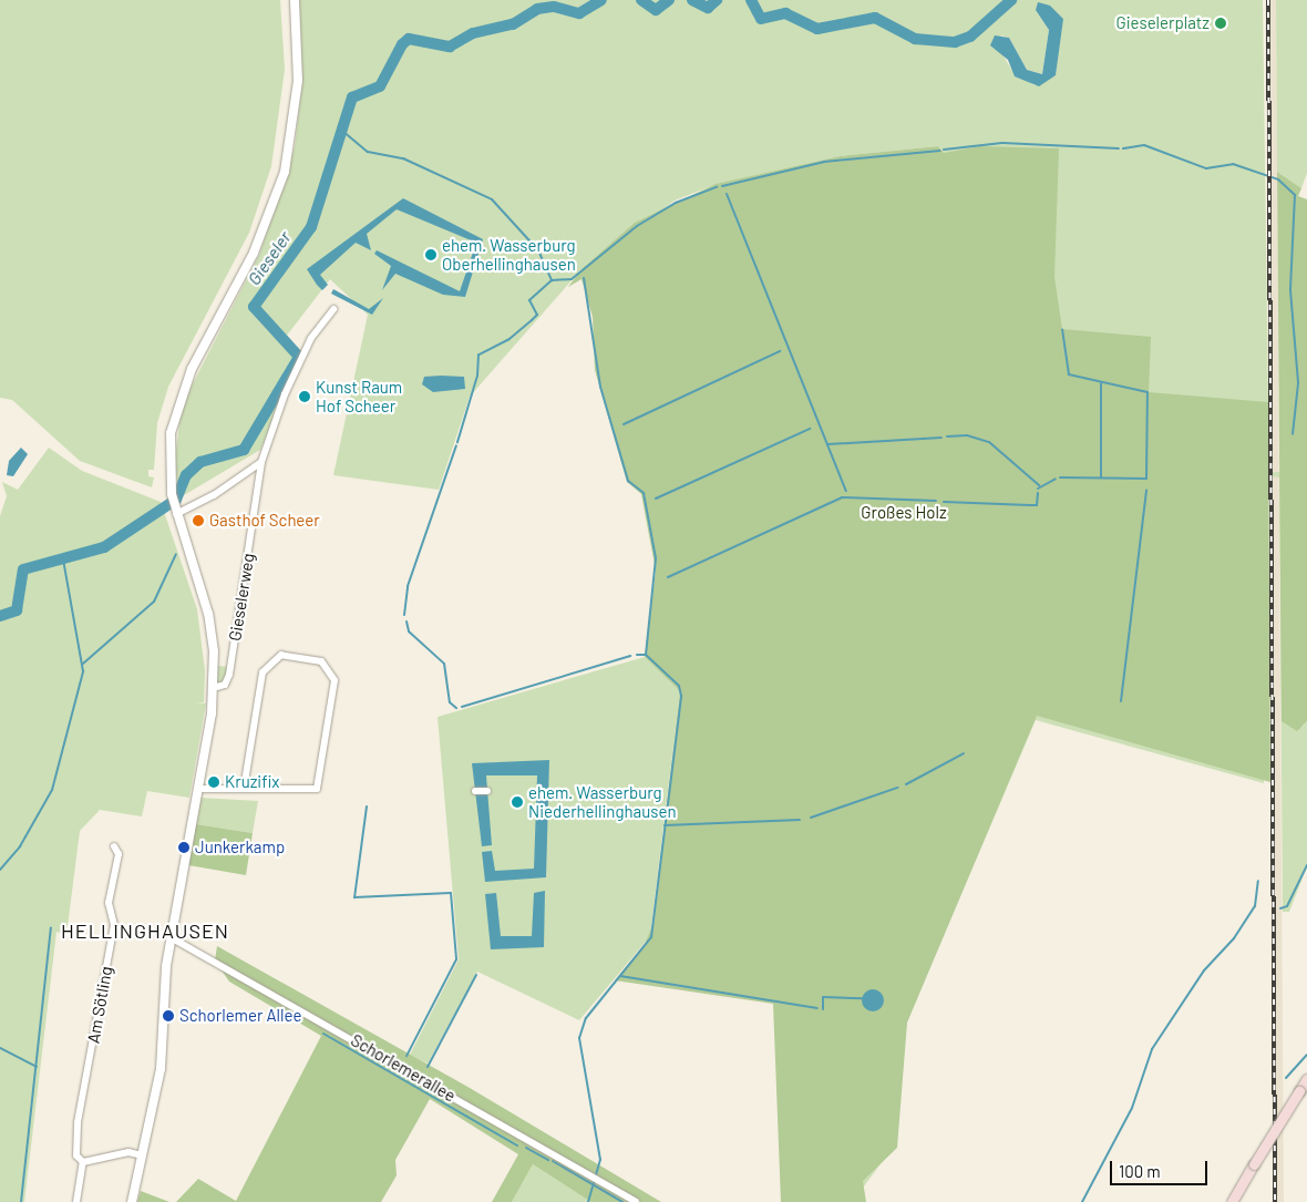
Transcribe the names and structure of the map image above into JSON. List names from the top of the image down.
{
  "streets": {
    "street": ["Gieselerweg", "Am Sötling", "Schorlemerallee"]
  },
  "districts": ["HELLINGHAUSEN"],
  "water": ["Gieseler"],
  "parks": ["Großes Holz"],
  "places": [
    "Gieselerplatz",
    "ehem. Wasserburg Oberhellinghausen",
    "Kunst Raum Hof Scheer",
    "Gasthof Scheer",
    "Kruzifix",
    "ehem. Wasserburg Niederhellinghausen",
    "Junkerkamp",
    "Schorlemer Allee"
  ],
  "scale_bar": "100 m"
}
